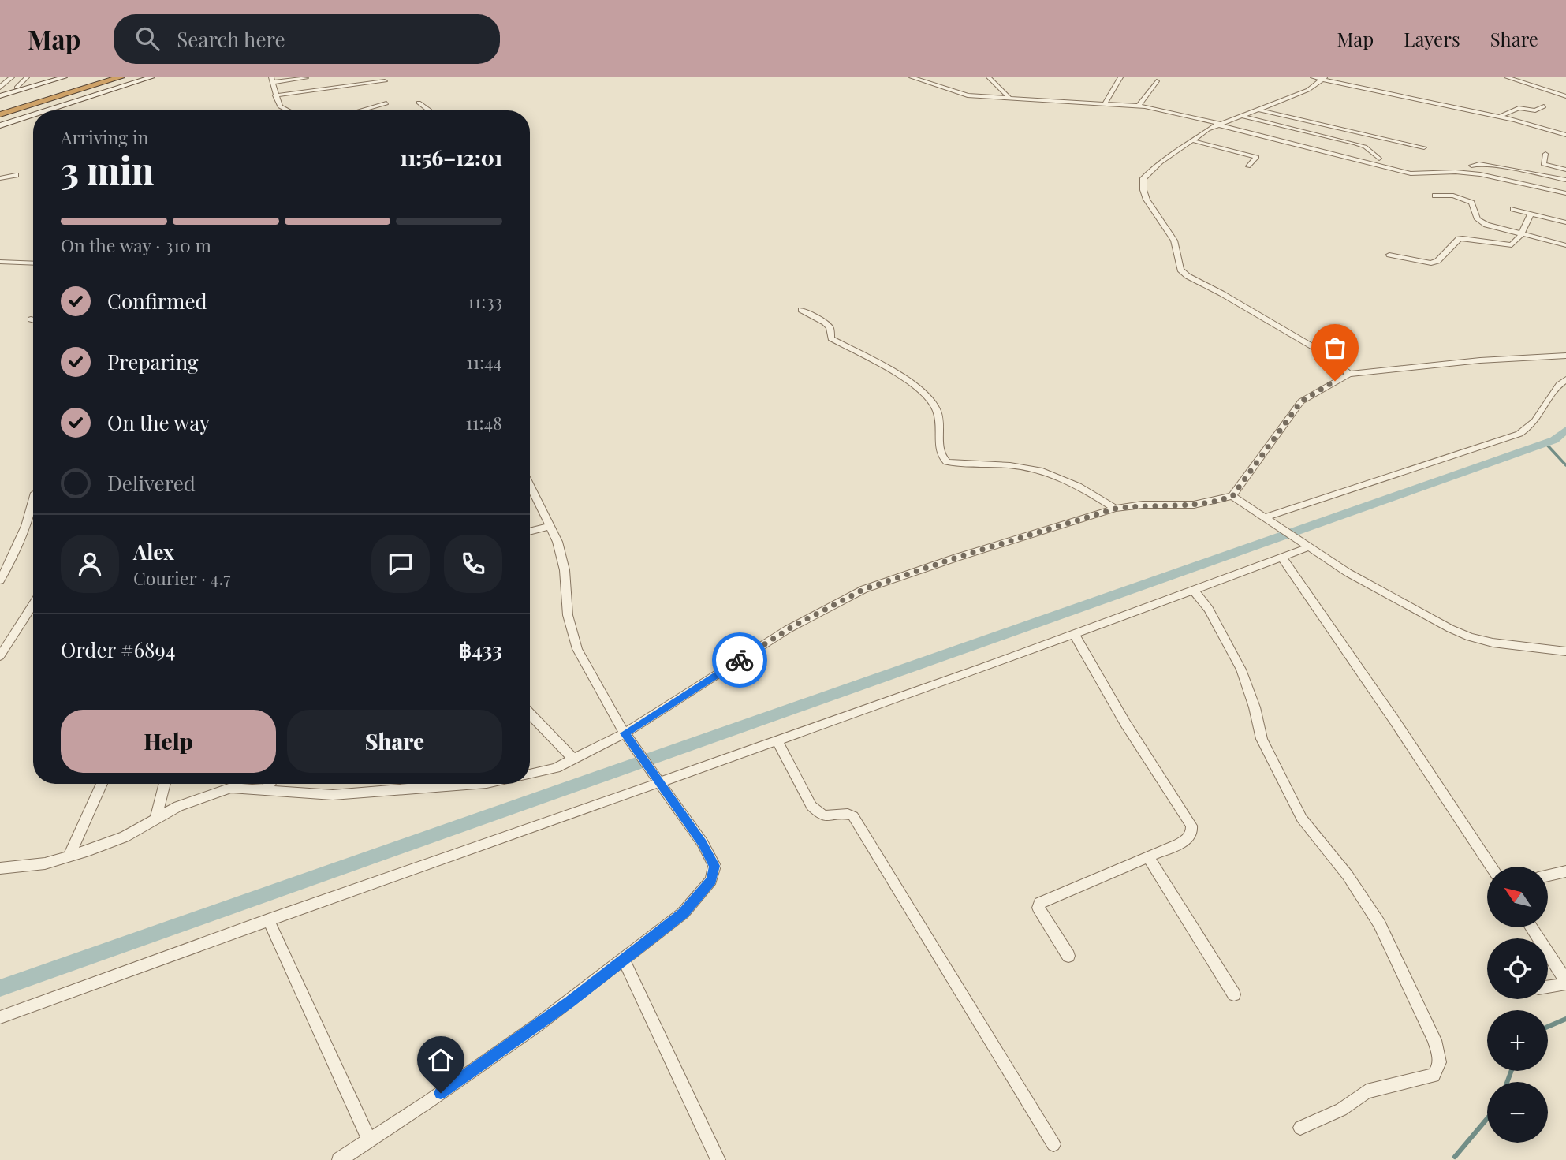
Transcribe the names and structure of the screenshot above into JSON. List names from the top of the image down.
{
  "north": "top left",
  "page": {
    "header": "Map",
    "search": "Search here",
    "nav": ["Map", "Layers", "Share"],
    "heading": ["3 min", "Arriving in", "11:56–12:01"],
    "panel": [
      "Alex",
      "Courier · 4.7",
      "Order #6894",
      "฿433"
    ],
    "bar": "On the way · 310 m",
    "list": [
      ["Confirmed", "11:33"],
      ["Preparing", "11:44"],
      ["On the way", "11:48"],
      "Delivered"
    ],
    "buttons": ["Help", "Share"],
    "map_buttons": ["+", "−"]
  }
}
